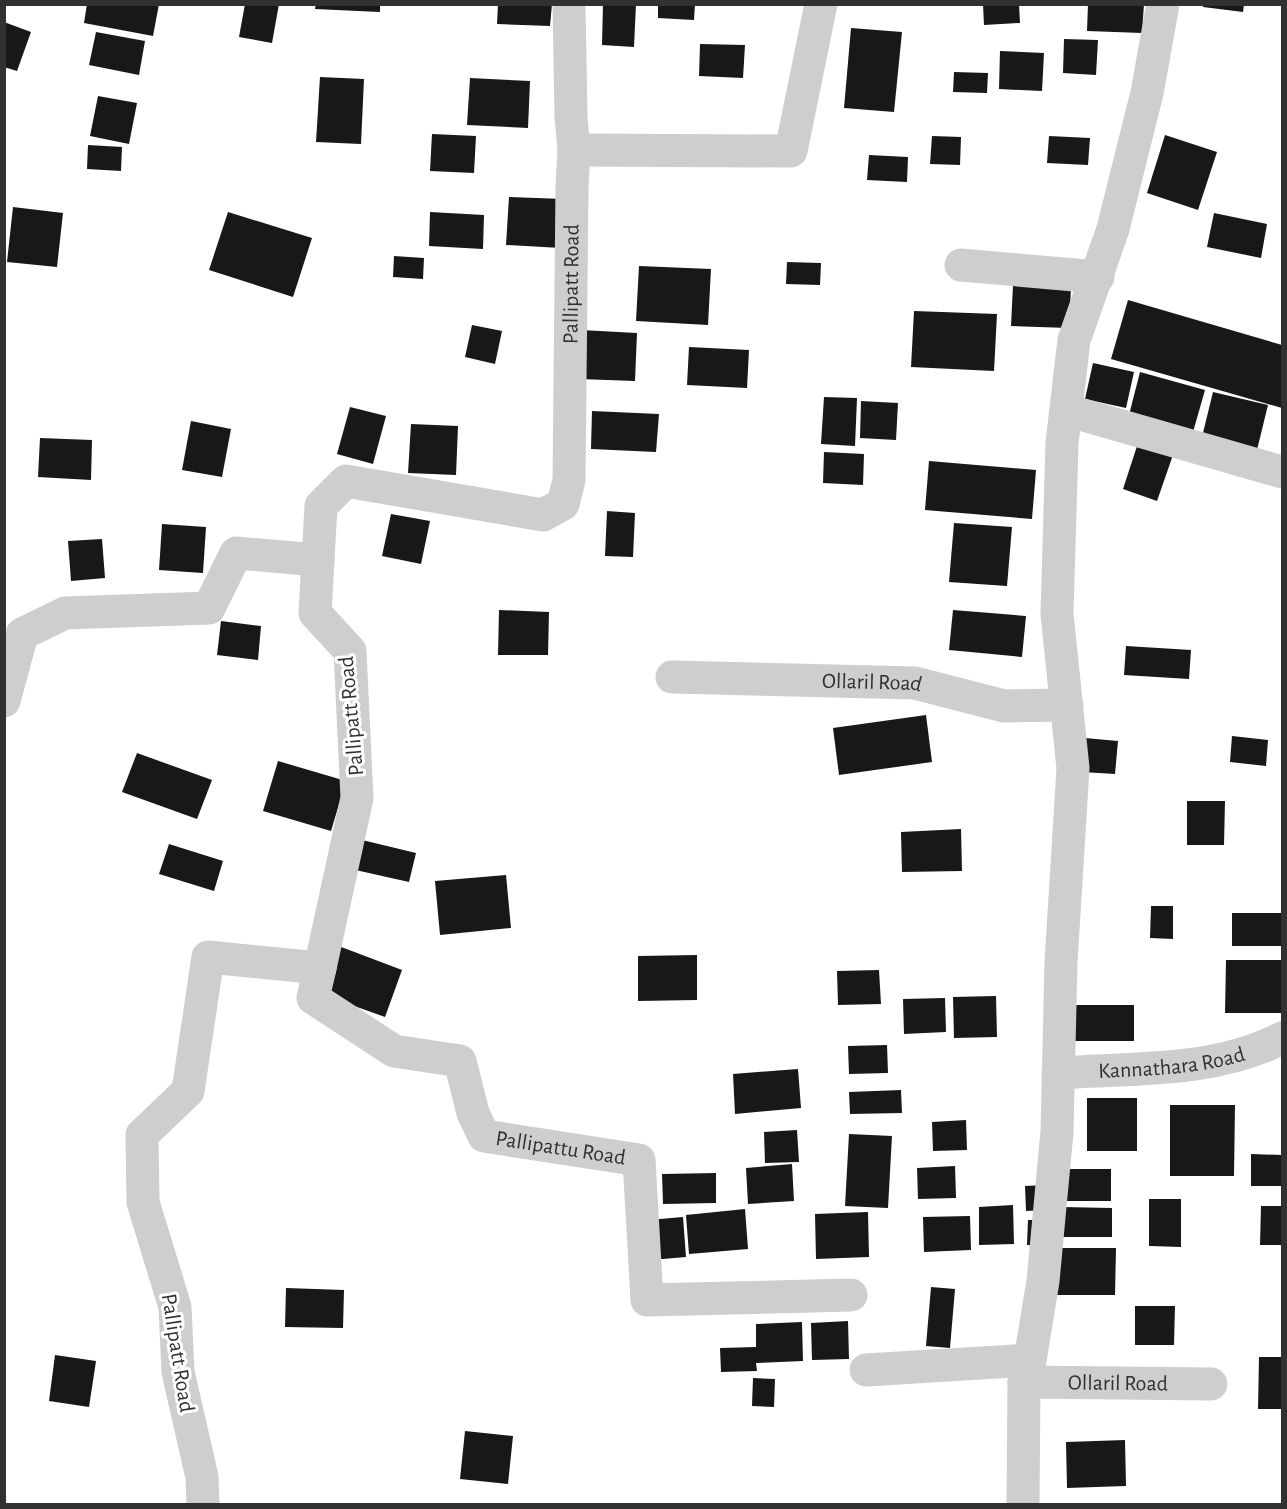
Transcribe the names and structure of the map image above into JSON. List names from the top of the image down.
{
  "streets": {
    "street": [
      "Pallipatt Road",
      "Ollaril Road",
      "Kannathara Road",
      "Pallipattu Road"
    ]
  },
  "crossings": [
    ["Pallipatt Road", "Pallipattu Road"]
  ]
}
